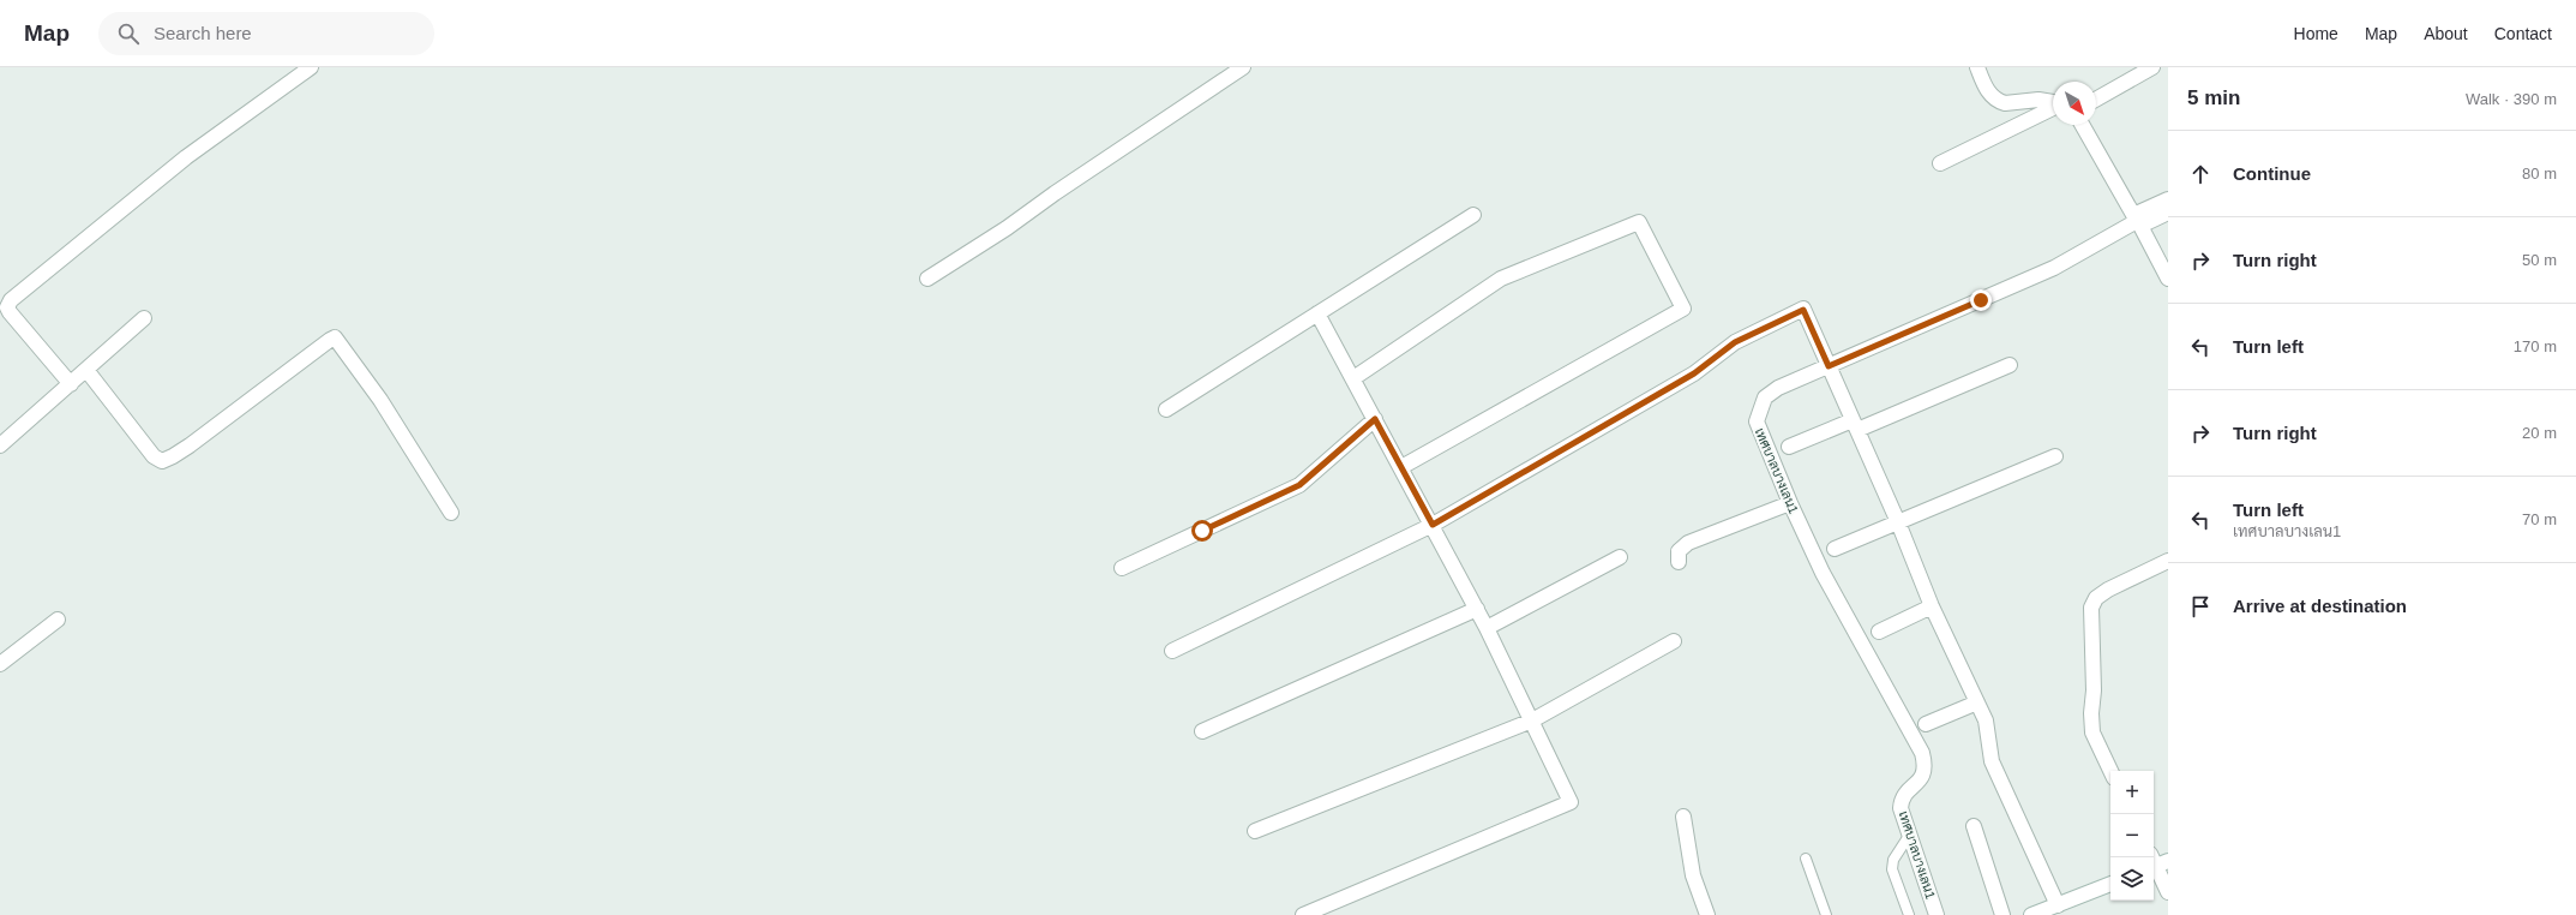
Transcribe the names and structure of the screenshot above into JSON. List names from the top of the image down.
{
  "streets": {
    "street": ["เทศบาลบางเลน1"]
  },
  "north": "bottom right",
  "page": {
    "header": "Map",
    "search": "Search here",
    "nav": [
      "Home",
      "Map",
      "About",
      "Contact"
    ],
    "heading": ["5 min", "Walk · 390 m"],
    "list": [
      ["Continue", "80 m"],
      ["Turn right", "50 m"],
      ["Turn left", "170 m"],
      ["Turn right", "20 m"],
      ["Turn left", "เทศบาลบางเลน1", "70 m"],
      "Arrive at destination"
    ],
    "map_buttons": ["+", "−"]
  }
}
